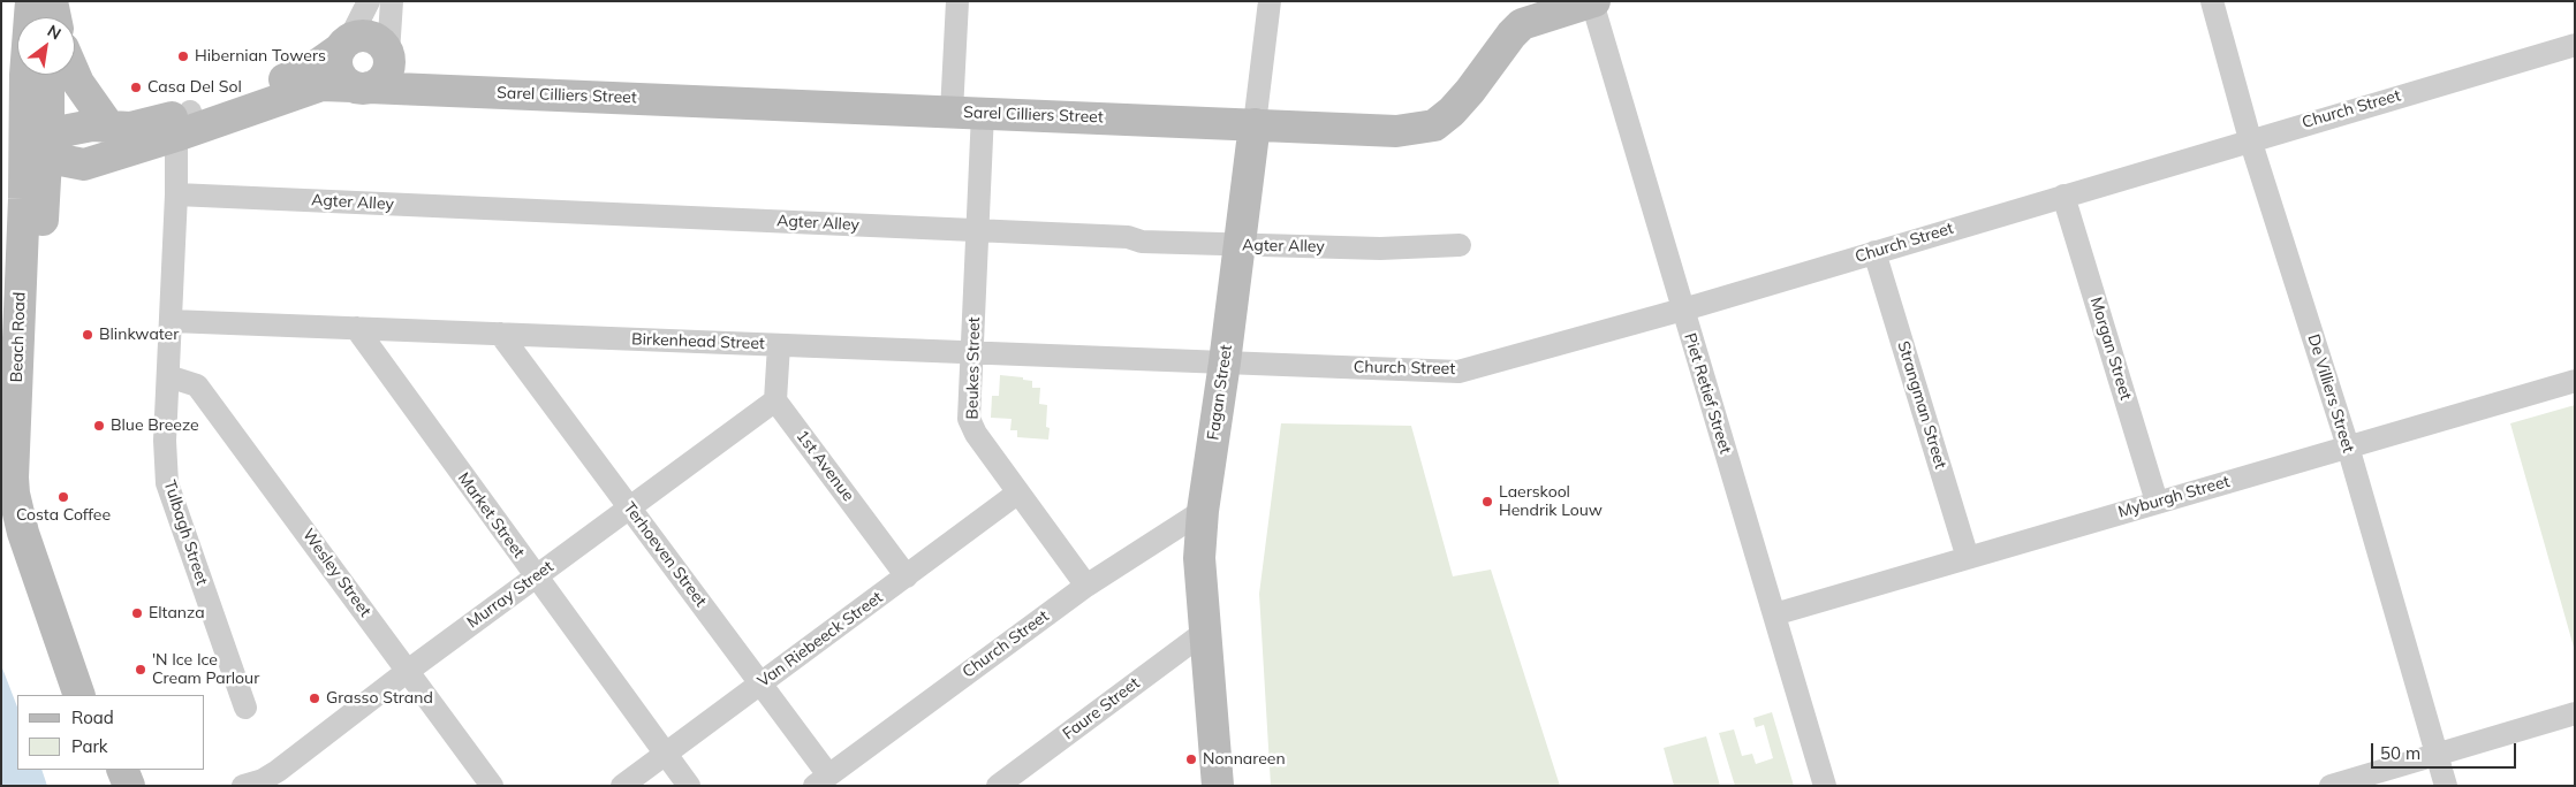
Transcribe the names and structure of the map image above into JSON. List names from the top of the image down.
{
  "streets": {
    "street": [
      "Sarel Cilliers Street",
      "Church Street",
      "Agter Alley",
      "Beach Road",
      "Birkenhead Street",
      "Morgan Street",
      "Beukes Street",
      "Fagan Street",
      "Piet Retief Street",
      "De Villiers Street",
      "Strangman Street",
      "1st Avenue",
      "Myburgh Street",
      "Market Street",
      "Tulbagh Street",
      "Terhoeven Street",
      "Wesley Street",
      "Murray Street",
      "Van Riebeeck Street",
      "Faure Street"
    ]
  },
  "crossings": [
    ["Sarel Cilliers Street", "Beach Road"],
    ["Sarel Cilliers Street", "Beukes Street"],
    ["Sarel Cilliers Street", "Fagan Street"],
    ["Sarel Cilliers Street", "Piet Retief Street"],
    ["Sarel Cilliers Street", "Tulbagh Street"],
    ["Church Street", "Birkenhead Street"],
    ["Church Street", "Morgan Street"],
    ["Church Street", "Beukes Street"],
    ["Church Street", "Fagan Street"],
    ["Church Street", "Piet Retief Street"],
    ["Church Street", "De Villiers Street"],
    ["Church Street", "Strangman Street"],
    ["Church Street", "Terhoeven Street"],
    ["Agter Alley", "Beukes Street"],
    ["Agter Alley", "Fagan Street"],
    ["Agter Alley", "Tulbagh Street"],
    ["Birkenhead Street", "Beukes Street"],
    ["Birkenhead Street", "Fagan Street"],
    ["Birkenhead Street", "Market Street"],
    ["Birkenhead Street", "Tulbagh Street"],
    ["Birkenhead Street", "Terhoeven Street"],
    ["Morgan Street", "Myburgh Street"],
    ["Beukes Street", "Van Riebeeck Street"],
    ["Fagan Street", "Faure Street"],
    ["Piet Retief Street", "Myburgh Street"],
    ["De Villiers Street", "Myburgh Street"],
    ["Strangman Street", "Myburgh Street"],
    ["1st Avenue", "Murray Street"],
    ["1st Avenue", "Van Riebeeck Street"],
    ["Market Street", "Murray Street"],
    ["Market Street", "Van Riebeeck Street"],
    ["Tulbagh Street", "Wesley Street"],
    ["Terhoeven Street", "Murray Street"],
    ["Terhoeven Street", "Van Riebeeck Street"],
    ["Wesley Street", "Murray Street"]
  ],
  "places": [
    "Hibernian Towers",
    "Casa Del Sol",
    "Blinkwater",
    "Blue Breeze",
    "Costa Coffee",
    "Laerskool Hendrik Louw",
    "Eltanza",
    "'N Ice Ice Cream Parlour",
    "Grasso Strand",
    "Nonnareen"
  ],
  "legend": ["Road", "Park"],
  "scale_bar": "50 m",
  "north": "top right"
}
